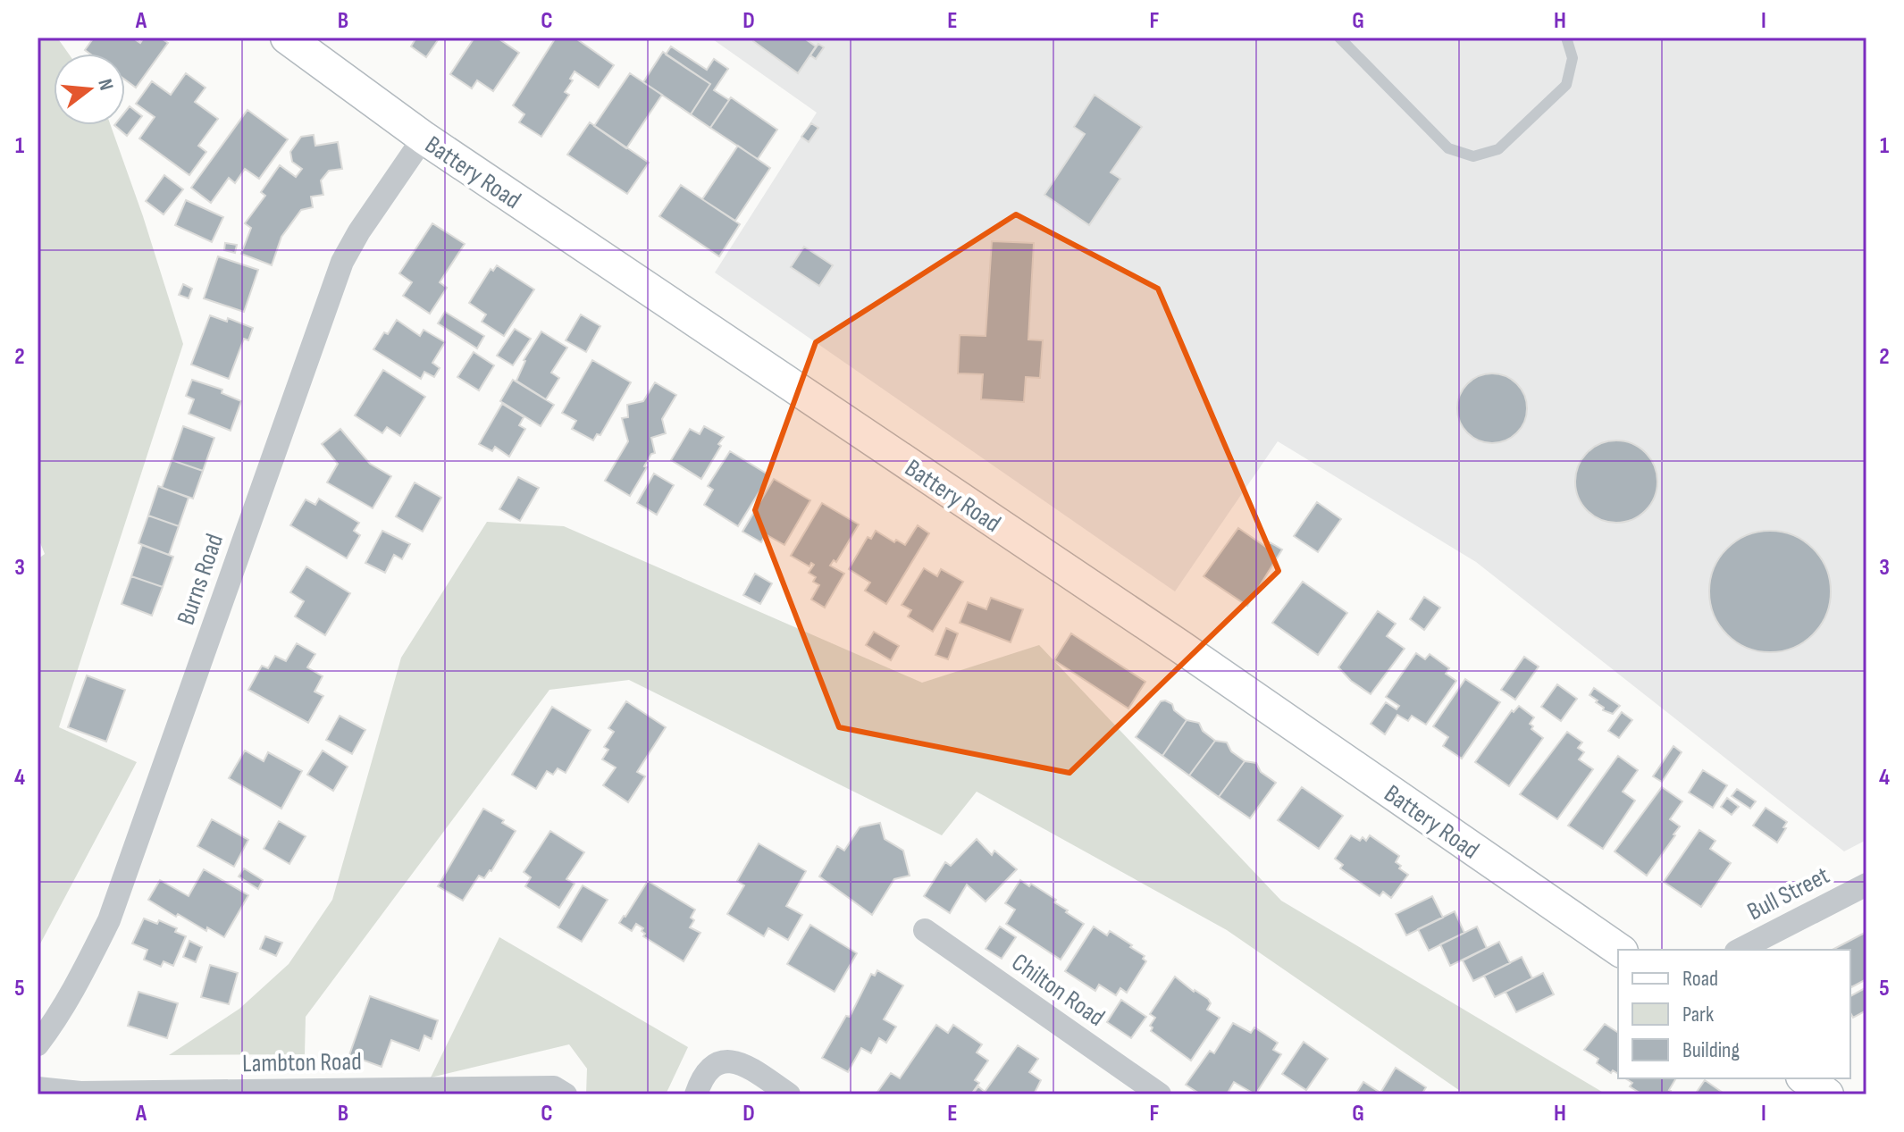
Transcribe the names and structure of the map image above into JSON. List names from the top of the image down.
{
  "streets": {
    "street": [
      "Battery Road",
      "Burns Road",
      "Bull Street",
      "Chilton Road",
      "Lambton Road"
    ]
  },
  "crossings": [
    ["Battery Road", "Burns Road"]
  ],
  "legend": ["Road", "Park", "Building"],
  "north": "right",
  "grid": {
    "columns": [
      "A",
      "B",
      "C",
      "D",
      "E",
      "F",
      "G",
      "H",
      "I"
    ],
    "rows": [
      "1",
      "2",
      "3",
      "4",
      "5"
    ]
  }
}
